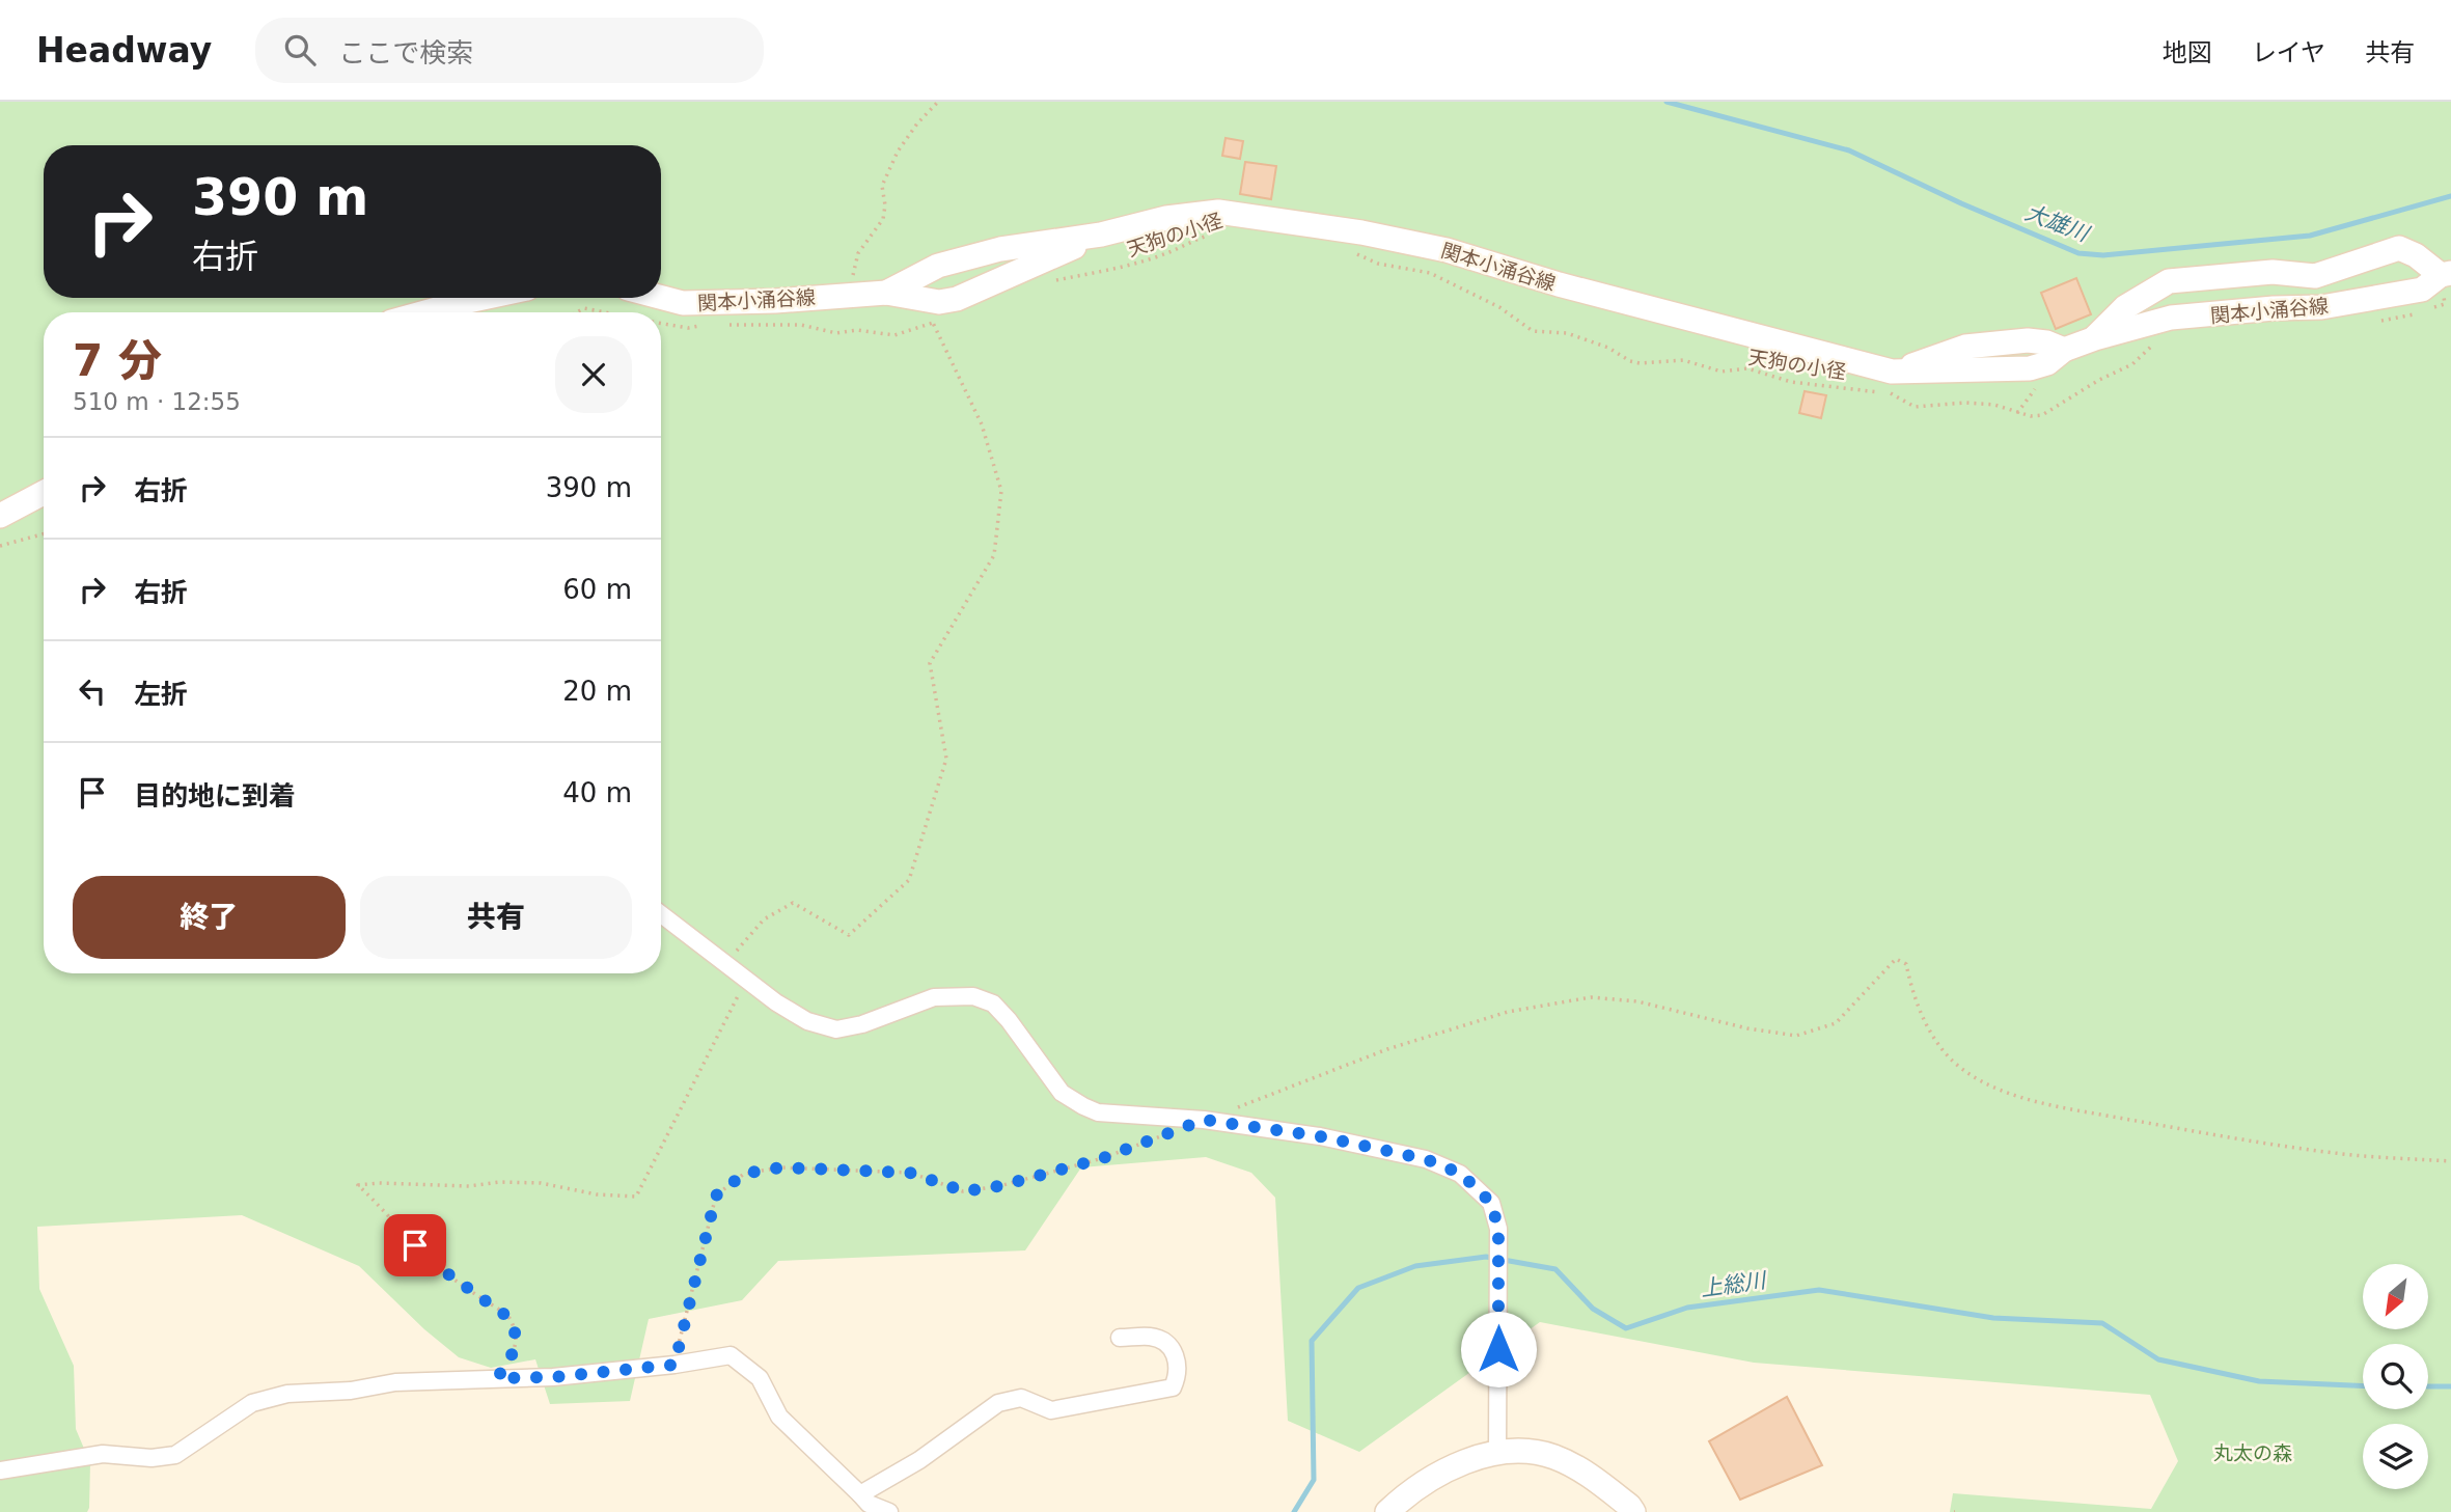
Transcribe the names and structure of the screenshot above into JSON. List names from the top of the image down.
{
  "streets": {
    "main road": ["関本小涌谷線"],
    "path": ["天狗の小径"]
  },
  "water": ["大雄川", "上総川"],
  "parks": ["丸太の森"],
  "north": "bottom left",
  "page": {
    "header": "Headway",
    "search": "ここで検索",
    "nav": ["地図", "レイヤ", "共有"],
    "turn": ["390 m", "右折"],
    "heading": ["7 分", "510 m · 12:55"],
    "list": [
      {
        "name": "右折",
        "value": "390 m"
      },
      {
        "name": "右折",
        "value": "60 m"
      },
      {
        "name": "左折",
        "value": "20 m"
      },
      {
        "name": "目的地に到着",
        "value": "40 m"
      }
    ],
    "buttons": ["終了", "共有"]
  }
}
